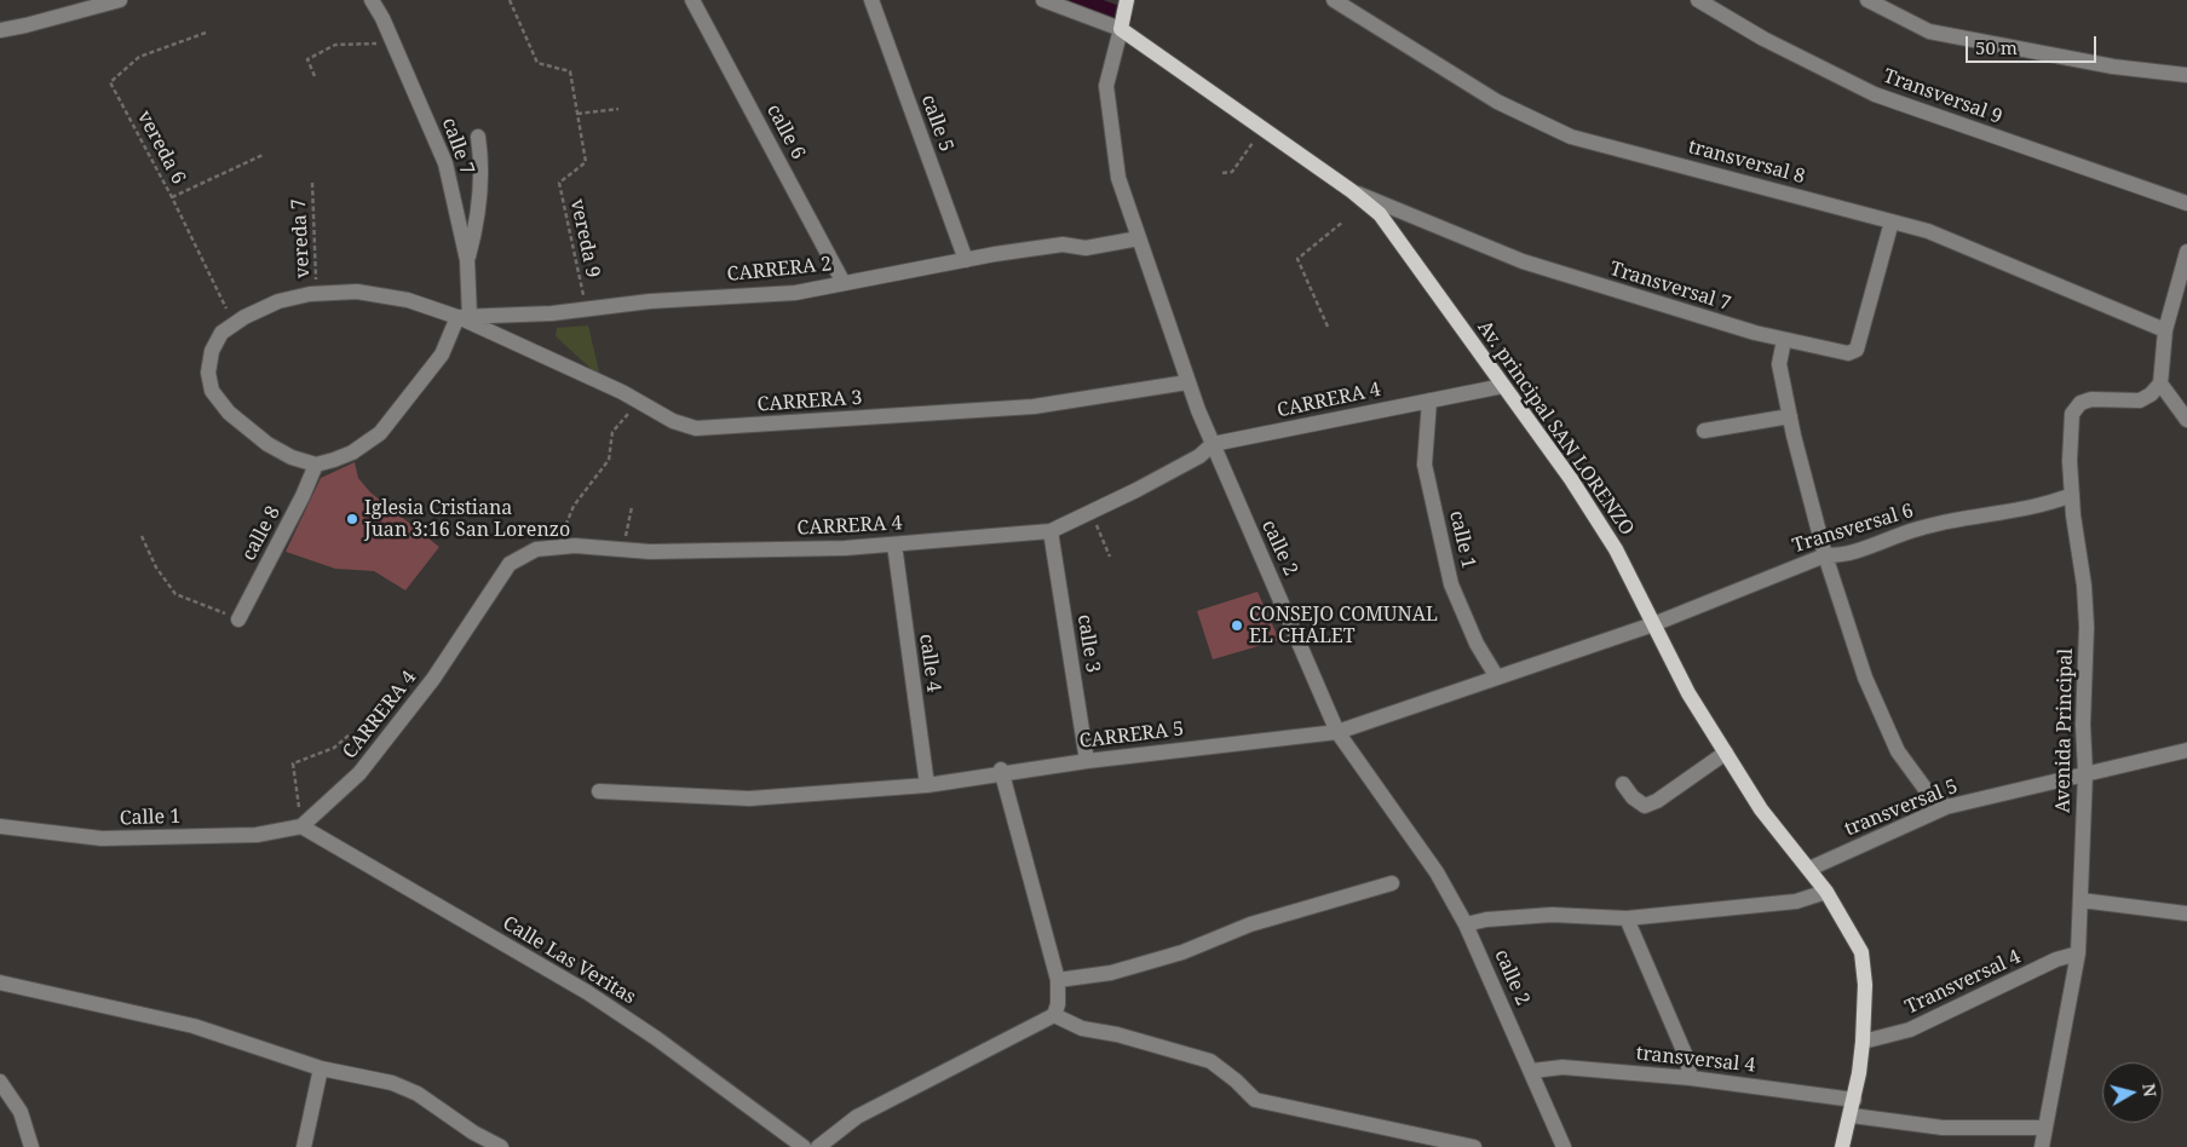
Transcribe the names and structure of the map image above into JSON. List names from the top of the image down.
{
  "streets": {
    "main road": ["Av. principal SAN LORENZO"],
    "street": [
      "Transversal 9",
      "calle 5",
      "calle 6",
      "calle 7",
      "transversal 8",
      "CARRERA 2",
      "Transversal 7",
      "CARRERA 4",
      "CARRERA 3",
      "Transversal 6",
      "calle 8",
      "calle 1",
      "calle 2",
      "calle 3",
      "calle 4",
      "Avenida Principal",
      "CARRERA 5",
      "transversal 5",
      "Calle 1",
      "Calle Las Veritas",
      "Transversal 4",
      "transversal 4"
    ],
    "path": ["vereda 6", "vereda 7", "vereda 9"]
  },
  "crossings": [
    ["calle 5", "CARRERA 2"],
    ["calle 6", "CARRERA 2"],
    ["calle 7", "CARRERA 2"],
    ["calle 7", "CARRERA 3"],
    ["vereda 6", "CARRERA 2"],
    ["transversal 8", "Transversal 7"],
    ["vereda 7", "CARRERA 2"],
    ["vereda 9", "CARRERA 2"],
    ["CARRERA 2", "CARRERA 3"],
    ["CARRERA 2", "calle 8"],
    ["CARRERA 2", "calle 2"],
    ["Transversal 7", "Av. principal SAN LORENZO"],
    ["CARRERA 4", "Av. principal SAN LORENZO"],
    ["CARRERA 4", "calle 1"],
    ["CARRERA 4", "calle 2"],
    ["CARRERA 4", "calle 3"],
    ["CARRERA 4", "calle 4"],
    ["CARRERA 4", "Calle 1"],
    ["CARRERA 4", "Calle Las Veritas"],
    ["CARRERA 3", "calle 2"],
    ["Av. principal SAN LORENZO", "Transversal 6"],
    ["Av. principal SAN LORENZO", "calle 2"],
    ["Av. principal SAN LORENZO", "CARRERA 5"],
    ["Av. principal SAN LORENZO", "transversal 5"],
    ["Av. principal SAN LORENZO", "Transversal 4"],
    ["Av. principal SAN LORENZO", "transversal 4"],
    ["Transversal 6", "Avenida Principal"],
    ["Transversal 6", "CARRERA 5"],
    ["calle 1", "CARRERA 5"],
    ["calle 2", "CARRERA 5"],
    ["calle 2", "transversal 4"],
    ["calle 3", "CARRERA 5"],
    ["calle 4", "CARRERA 5"],
    ["Avenida Principal", "transversal 5"],
    ["Avenida Principal", "Transversal 4"],
    ["Avenida Principal", "transversal 4"],
    ["Calle 1", "Calle Las Veritas"]
  ],
  "places": ["Iglesia Cristiana Juan 3:16 San Lorenzo", "CONSEJO COMUNAL EL CHALET"],
  "scale_bar": "50 m",
  "north": "right"
}
